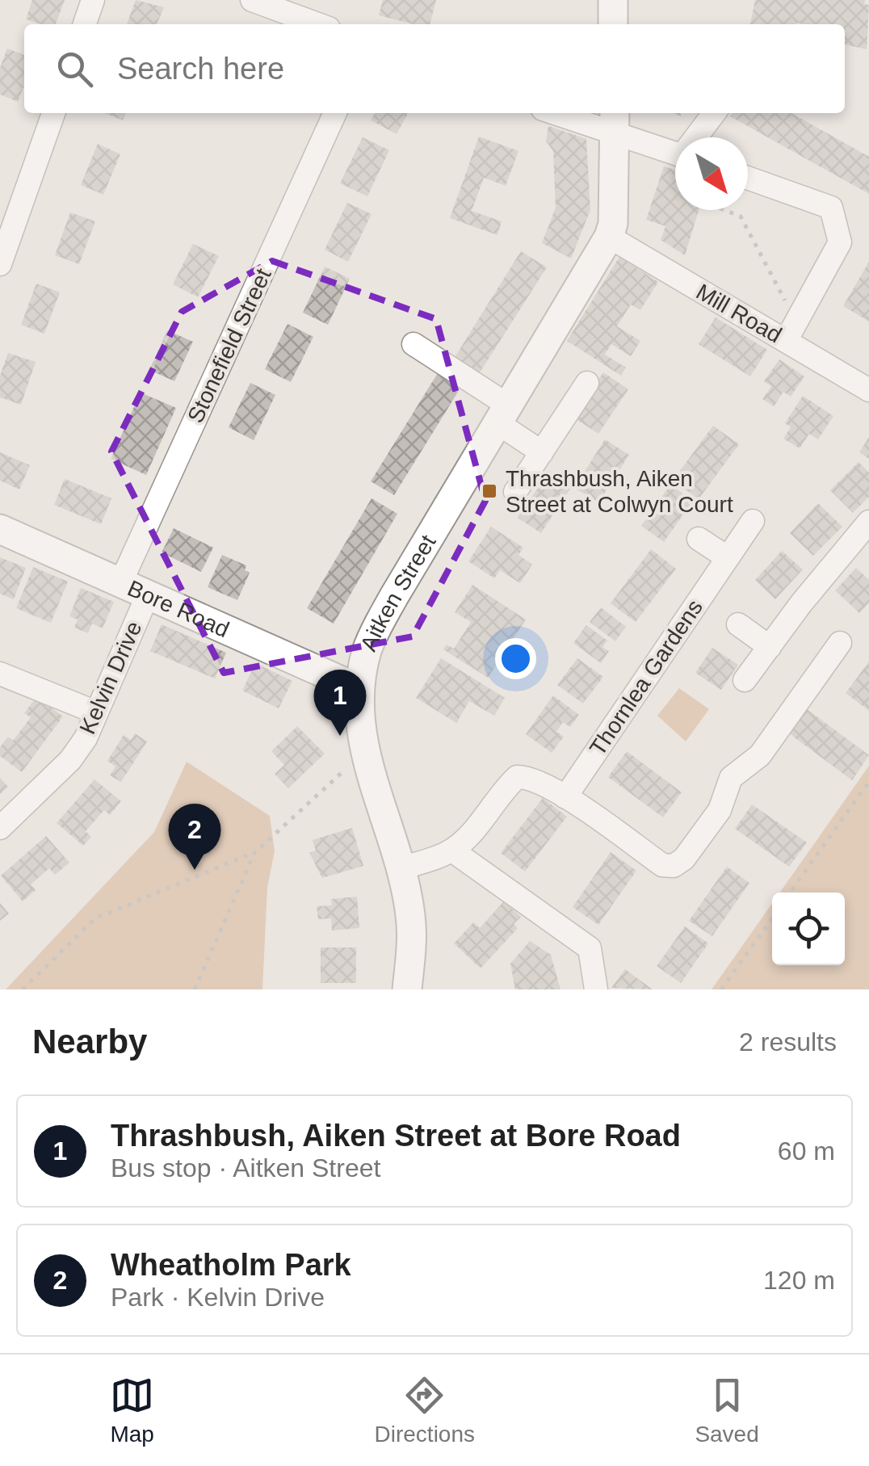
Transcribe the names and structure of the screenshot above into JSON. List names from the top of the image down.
{
  "streets": {
    "main road": ["Aitken Street", "Bore Road"],
    "street": [
      "Mill Road",
      "Stonefield Street",
      "Kelvin Drive",
      "Thornlea Gardens"
    ]
  },
  "crossings": [
    ["Mill Road", "Aitken Street"],
    ["Stonefield Street", "Bore Road"],
    ["Aitken Street", "Bore Road"],
    ["Bore Road", "Kelvin Drive"]
  ],
  "places": {
    "transit": ["Thrashbush, Aiken Street at Colwyn Court"]
  },
  "north": "bottom right",
  "page": {
    "search": "Search here",
    "pins": ["1", "2"],
    "heading": ["Nearby", "2 results"],
    "list": [
      {
        "mark": "1",
        "name": "Thrashbush, Aiken Street at Bore Road",
        "note": "Bus stop · Aitken Street",
        "value": "60 m"
      },
      {
        "mark": "2",
        "name": "Wheatholm Park",
        "note": "Park · Kelvin Drive",
        "value": "120 m"
      }
    ],
    "nav": ["Map", "Directions", "Saved"]
  }
}
